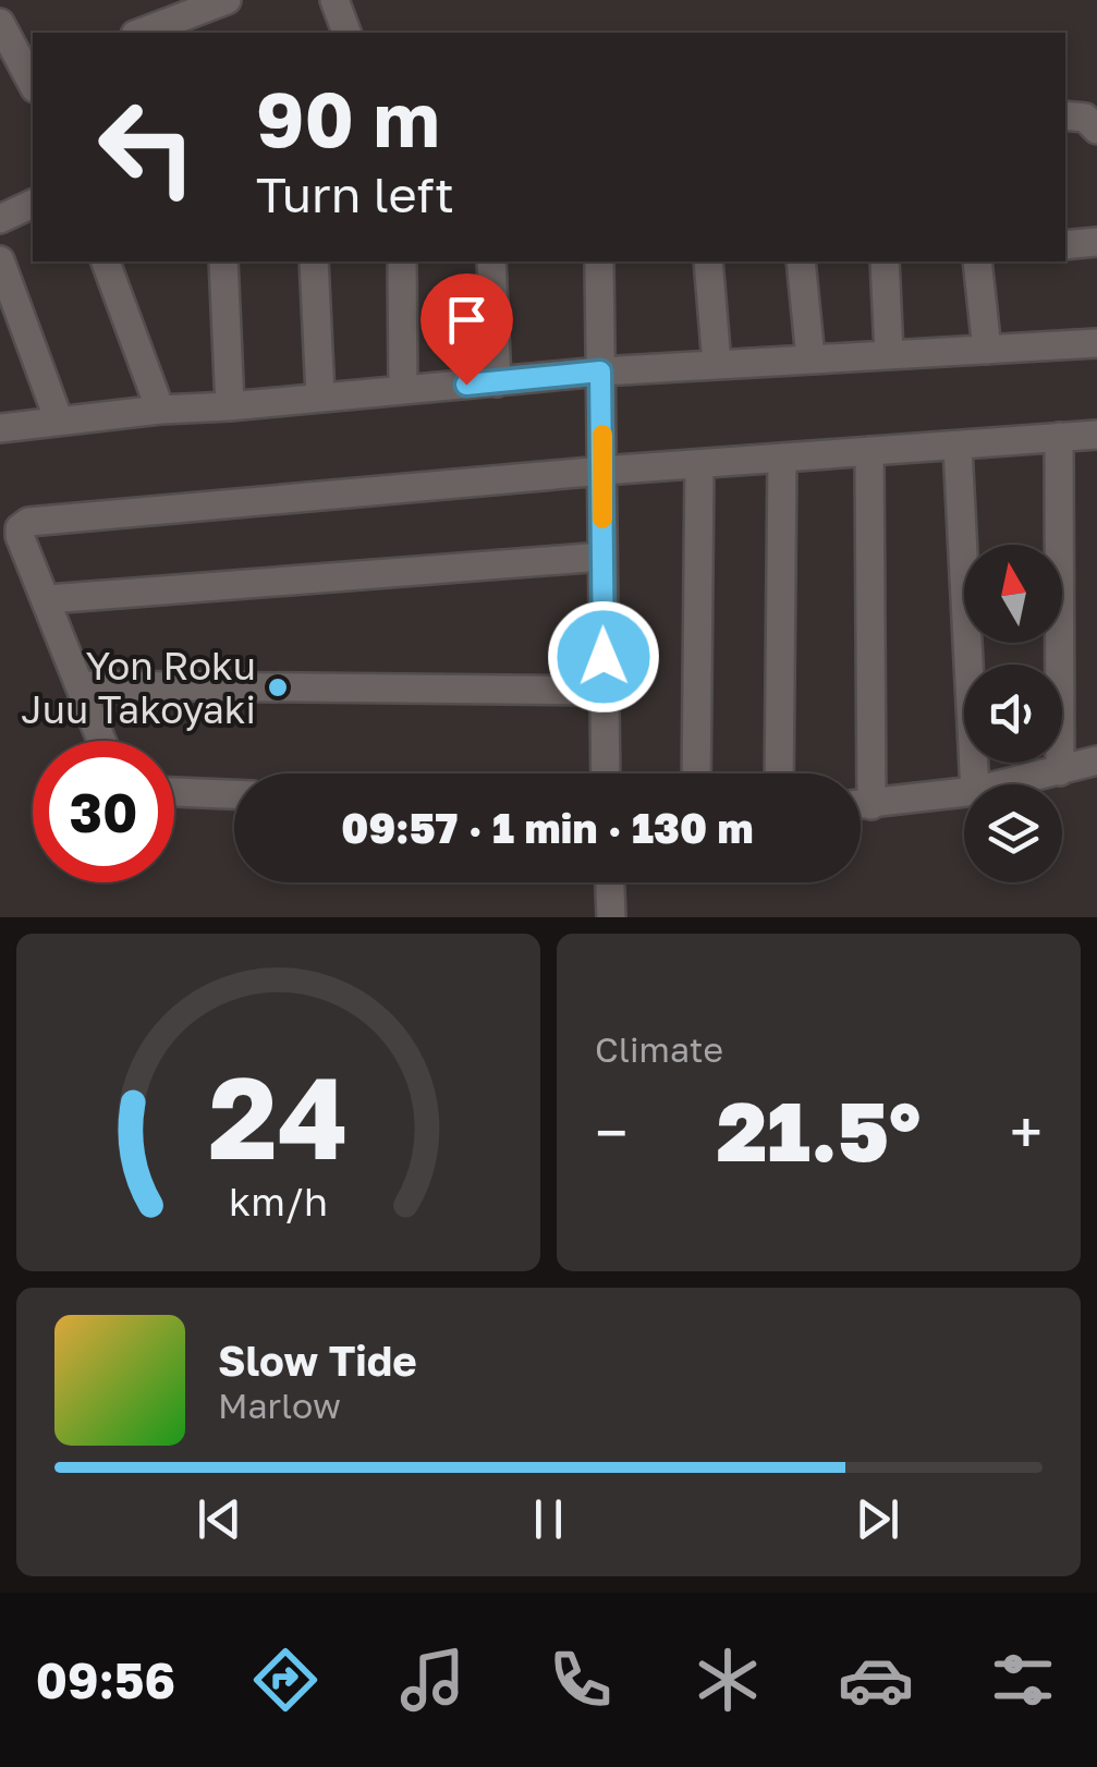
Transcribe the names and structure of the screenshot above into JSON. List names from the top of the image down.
{
  "places": ["Yon Roku Juu Takoyaki"],
  "north": "top",
  "page": {
    "turn": ["90 m", "Turn left"],
    "limit": "30",
    "trip": "09:57 · 1 min · 130 m",
    "tile": "Climate",
    "heat": ["−", "21.5°", "+"],
    "song": ["Slow Tide", "Marlow"],
    "tabs": "09:56",
    "gauge": ["24", "km/h"]
  }
}
